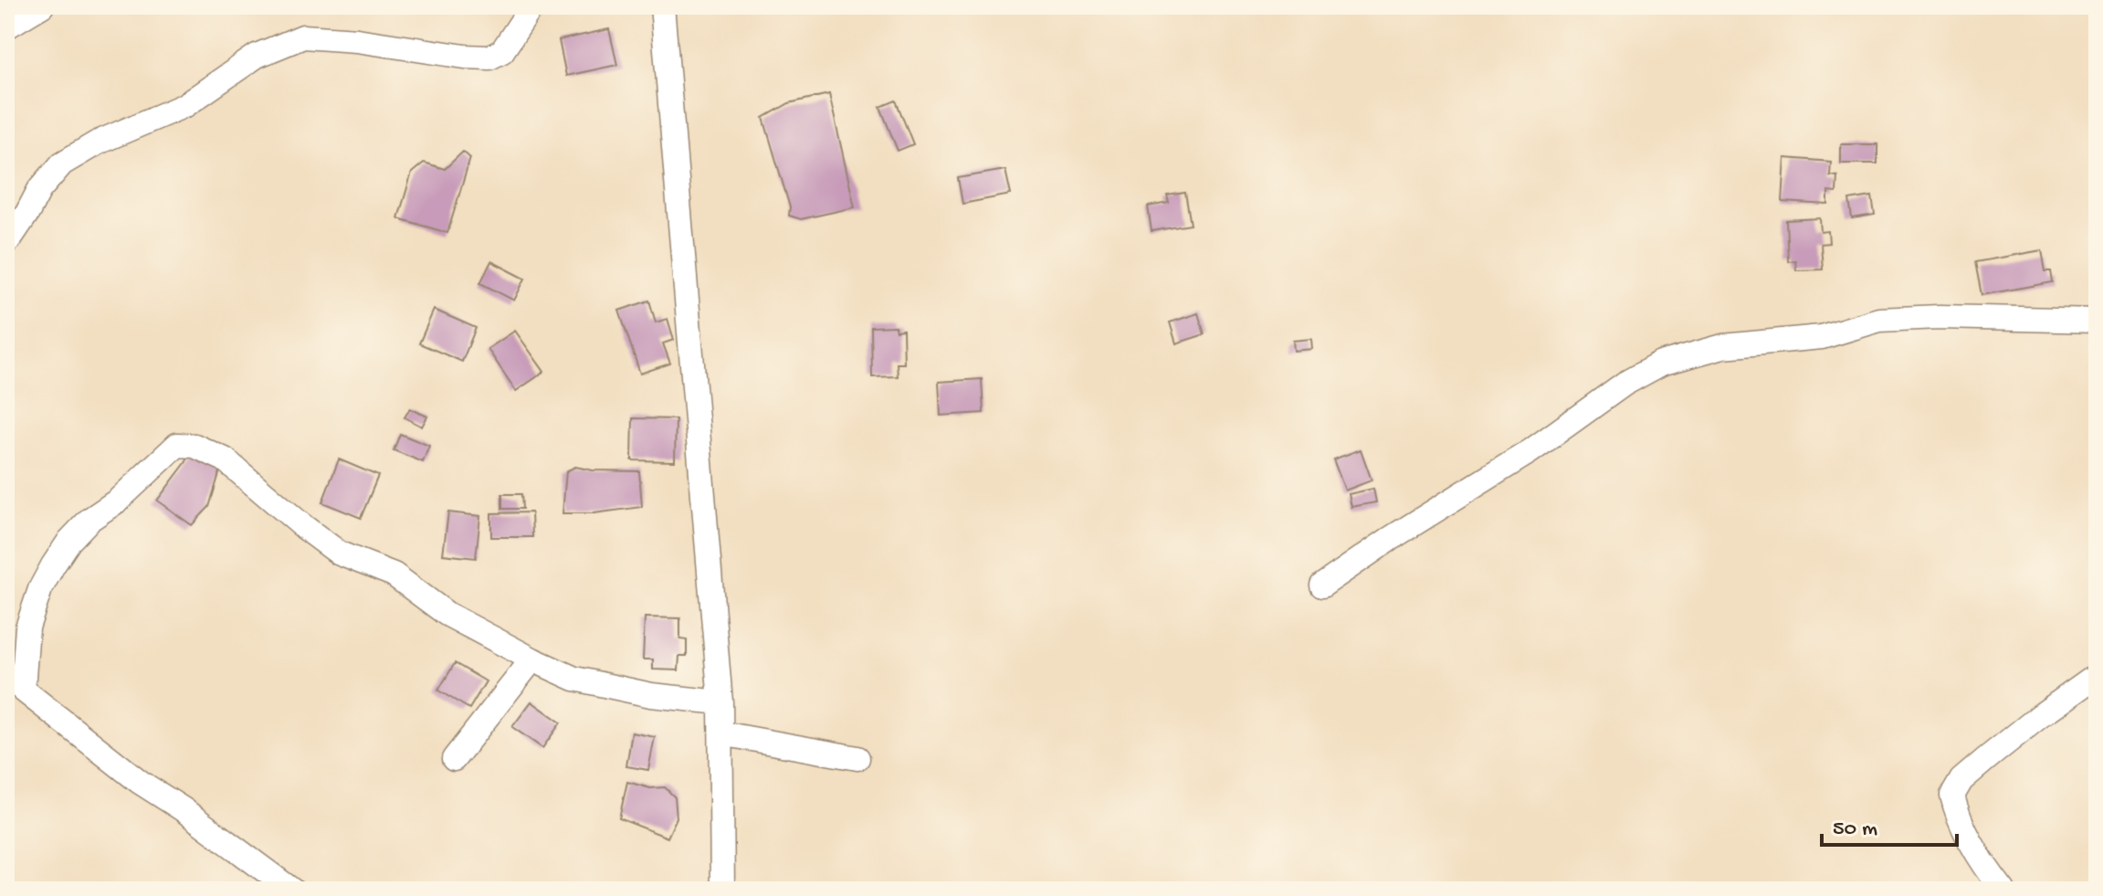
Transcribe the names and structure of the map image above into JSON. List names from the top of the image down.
{
  "scale_bar": "50 m"
}
